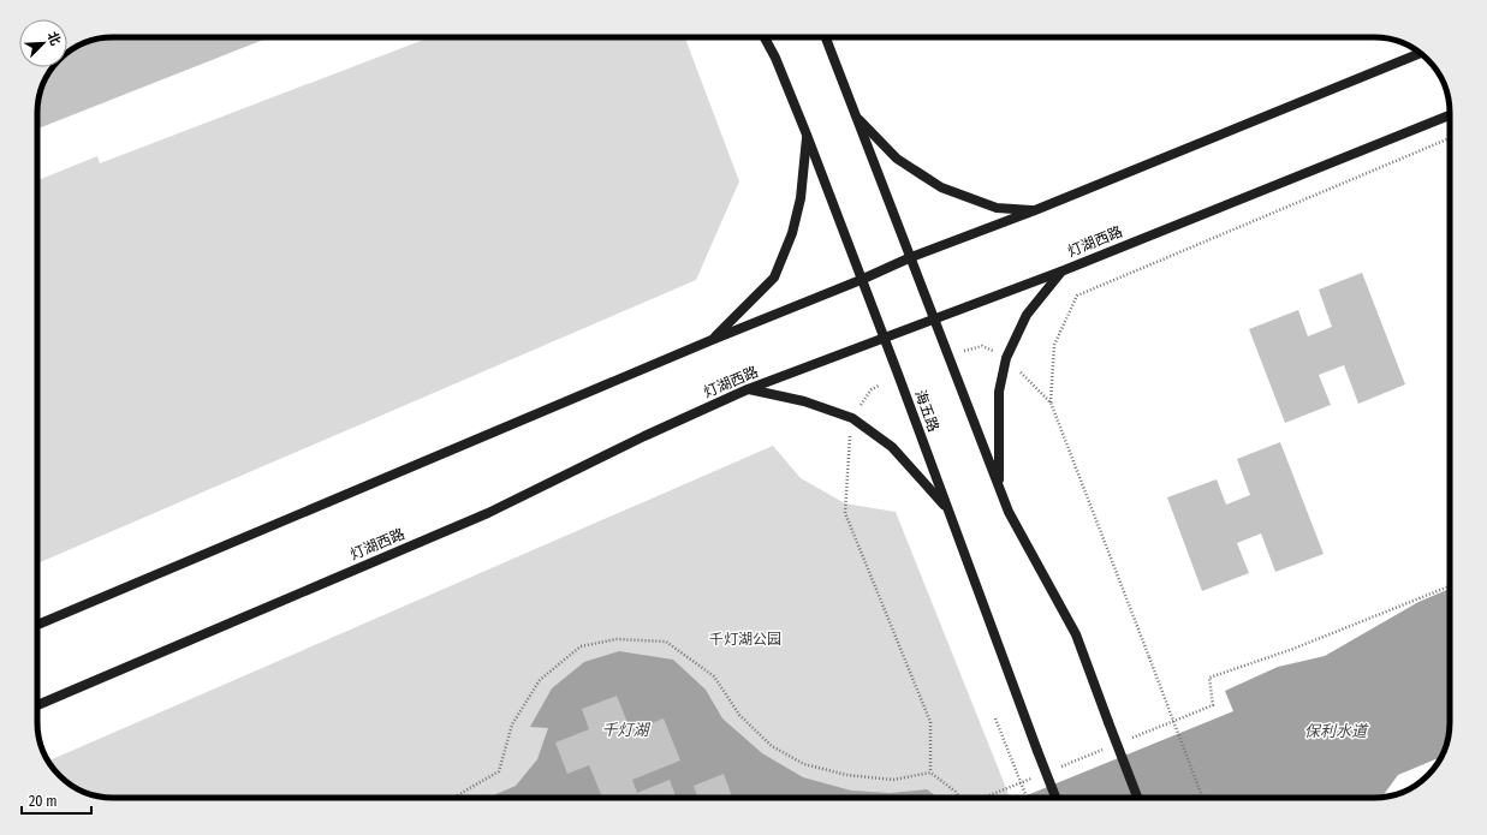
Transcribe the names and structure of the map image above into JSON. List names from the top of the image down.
{
  "streets": {
    "main road": ["灯湖西路", "海五路"]
  },
  "crossings": [
    ["灯湖西路", "海五路"]
  ],
  "water": ["千灯湖", "保利水道"],
  "parks": ["千灯湖公园"],
  "scale_bar": "20 m",
  "north": "top right"
}
